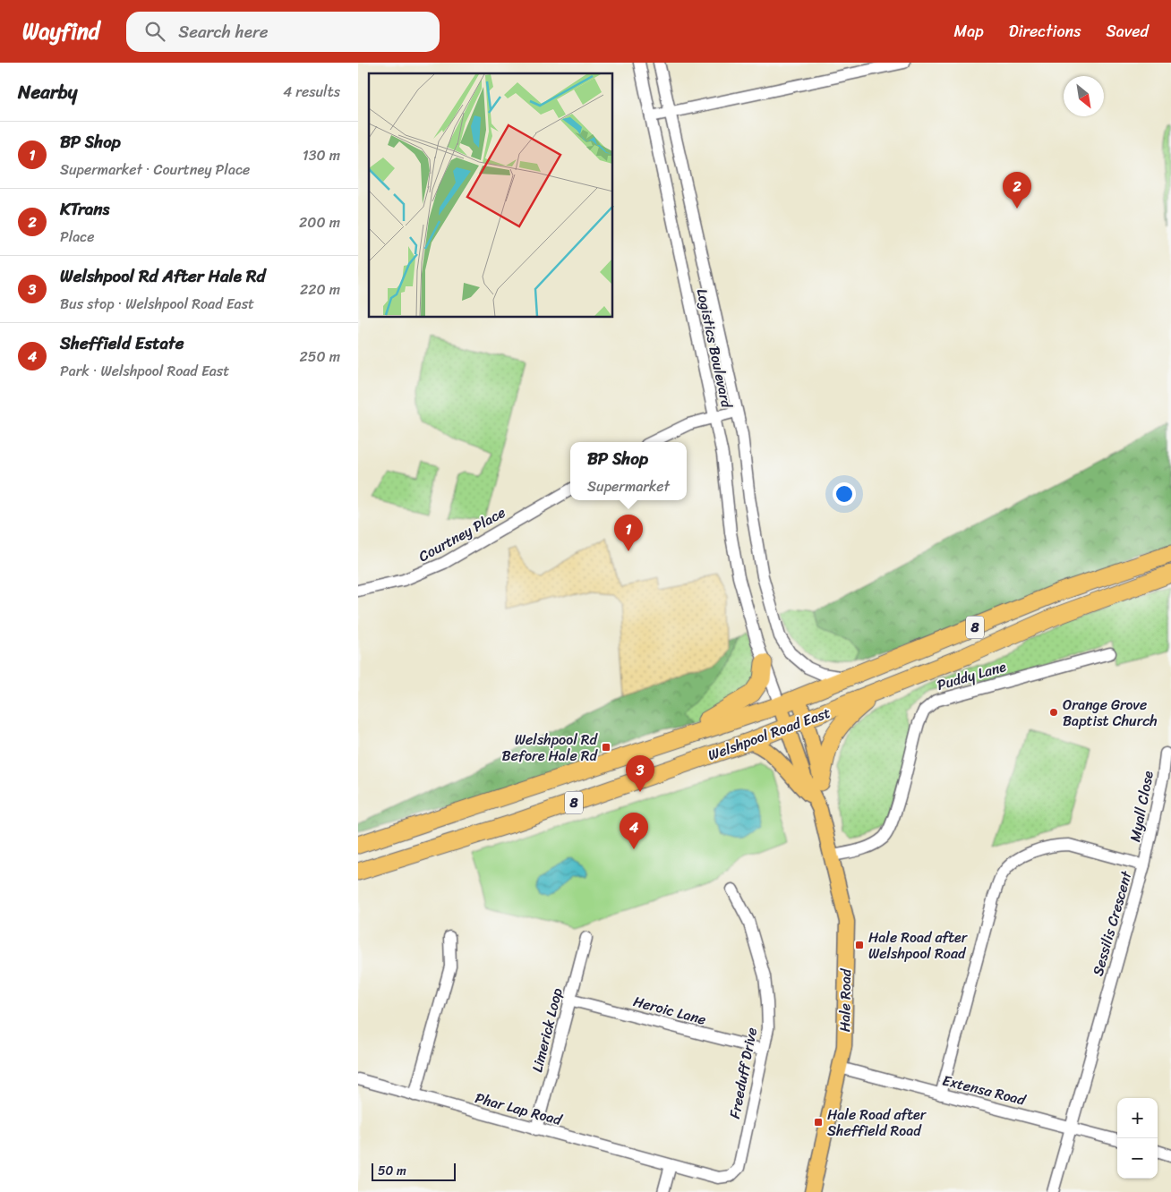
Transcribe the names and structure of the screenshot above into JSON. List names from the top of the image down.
{
  "streets": {
    "highway": ["8", "Welshpool Road East"],
    "main road": ["Hale Road"],
    "street": [
      "Logistics Boulevard",
      "Courtney Place",
      "Puddy Lane",
      "Myall Close",
      "Sessilis Crescent",
      "Heroic Lane",
      "Limerick Loop",
      "Freeduff Drive",
      "Extensa Road",
      "Phar Lap Road"
    ]
  },
  "crossings": [
    ["Logistics Boulevard", "8"],
    ["Logistics Boulevard", "Welshpool Road East"],
    ["Logistics Boulevard", "Hale Road"],
    ["8", "Welshpool Road East"],
    ["Puddy Lane", "Hale Road"],
    ["Welshpool Road East", "Hale Road"],
    ["Myall Close", "Sessilis Crescent"],
    ["Sessilis Crescent", "Extensa Road"],
    ["Hale Road", "Extensa Road"],
    ["Heroic Lane", "Limerick Loop"],
    ["Heroic Lane", "Freeduff Drive"],
    ["Limerick Loop", "Phar Lap Road"],
    ["Freeduff Drive", "Phar Lap Road"]
  ],
  "places": {
    "other": ["Orange Grove Baptist Church"],
    "transit": ["Welshpool Rd Before Hale Rd", "Hale Road after Welshpool Road", "Hale Road after Sheffield Road"]
  },
  "scale_bar": "50 m",
  "north": "bottom right",
  "page": {
    "header": "Wayfind",
    "search": "Search here",
    "nav": ["Map", "Directions", "Saved"],
    "heading": ["Nearby", "4 results"],
    "list": [
      {
        "mark": "1",
        "name": "BP Shop",
        "note": "Supermarket · Courtney Place",
        "value": "130 m"
      },
      {
        "mark": "2",
        "name": "KTrans",
        "note": "Place",
        "value": "200 m"
      },
      {
        "mark": "3",
        "name": "Welshpool Rd After Hale Rd",
        "note": "Bus stop · Welshpool Road East",
        "value": "220 m"
      },
      {
        "mark": "4",
        "name": "Sheffield Estate",
        "note": "Park · Welshpool Road East",
        "value": "250 m"
      }
    ],
    "pins": [
      "2",
      "1",
      "3",
      "4"
    ],
    "popup": ["BP Shop", "Supermarket"],
    "map_buttons": ["+", "−"],
    "scale": "50 m"
  }
}
